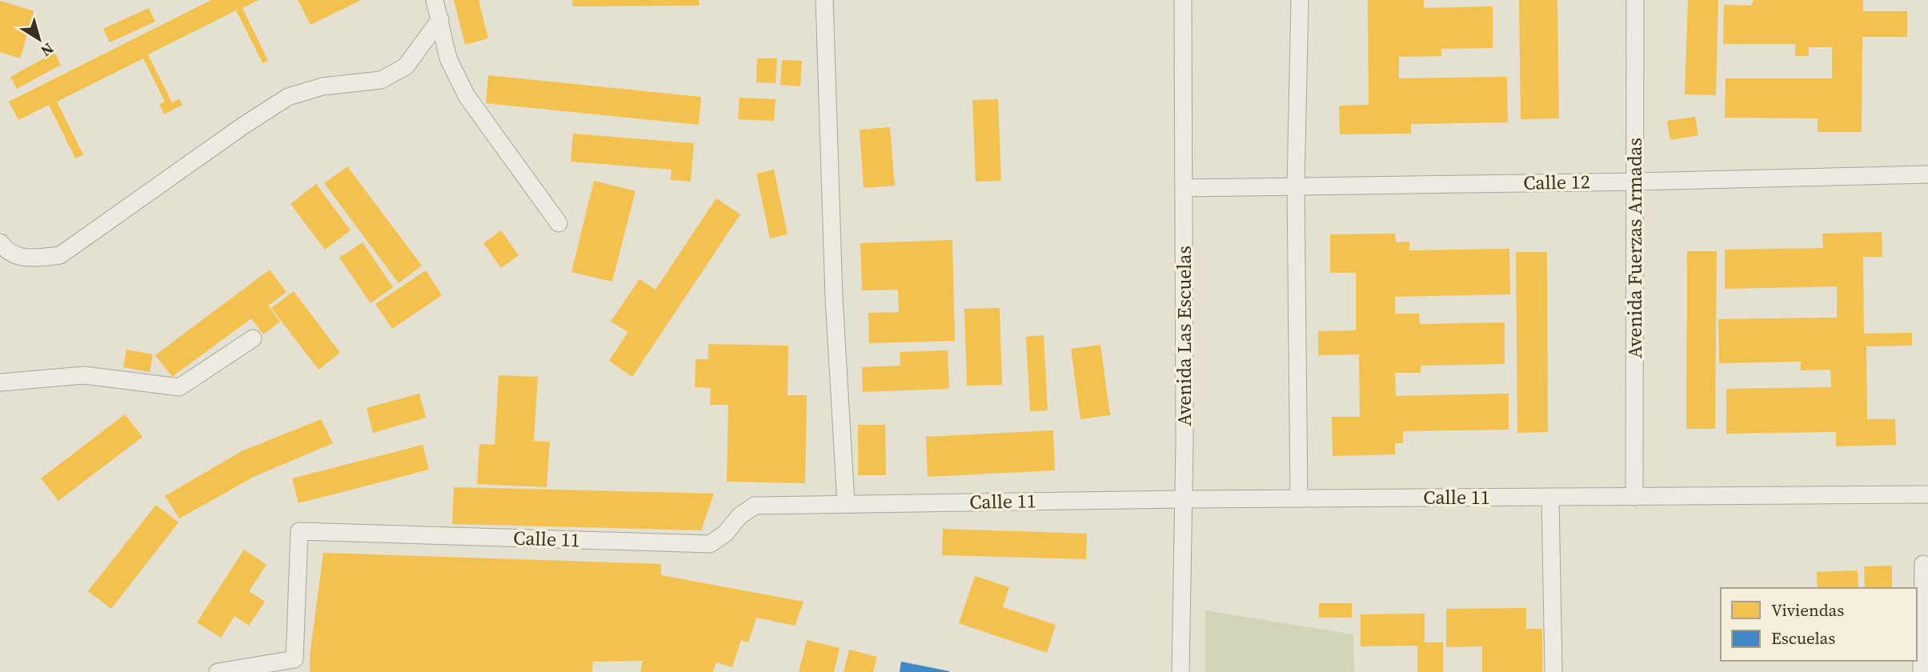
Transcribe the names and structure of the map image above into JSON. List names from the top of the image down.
{
  "streets": {
    "street": [
      "Calle 12",
      "Avenida Fuerzas Armadas",
      "Avenida Las Escuelas",
      "Calle 11"
    ]
  },
  "crossings": [
    ["Calle 12", "Avenida Fuerzas Armadas"],
    ["Calle 12", "Avenida Las Escuelas"],
    ["Avenida Fuerzas Armadas", "Calle 11"],
    ["Avenida Las Escuelas", "Calle 11"]
  ],
  "legend": ["Viviendas", "Escuelas"],
  "north": "bottom right"
}
